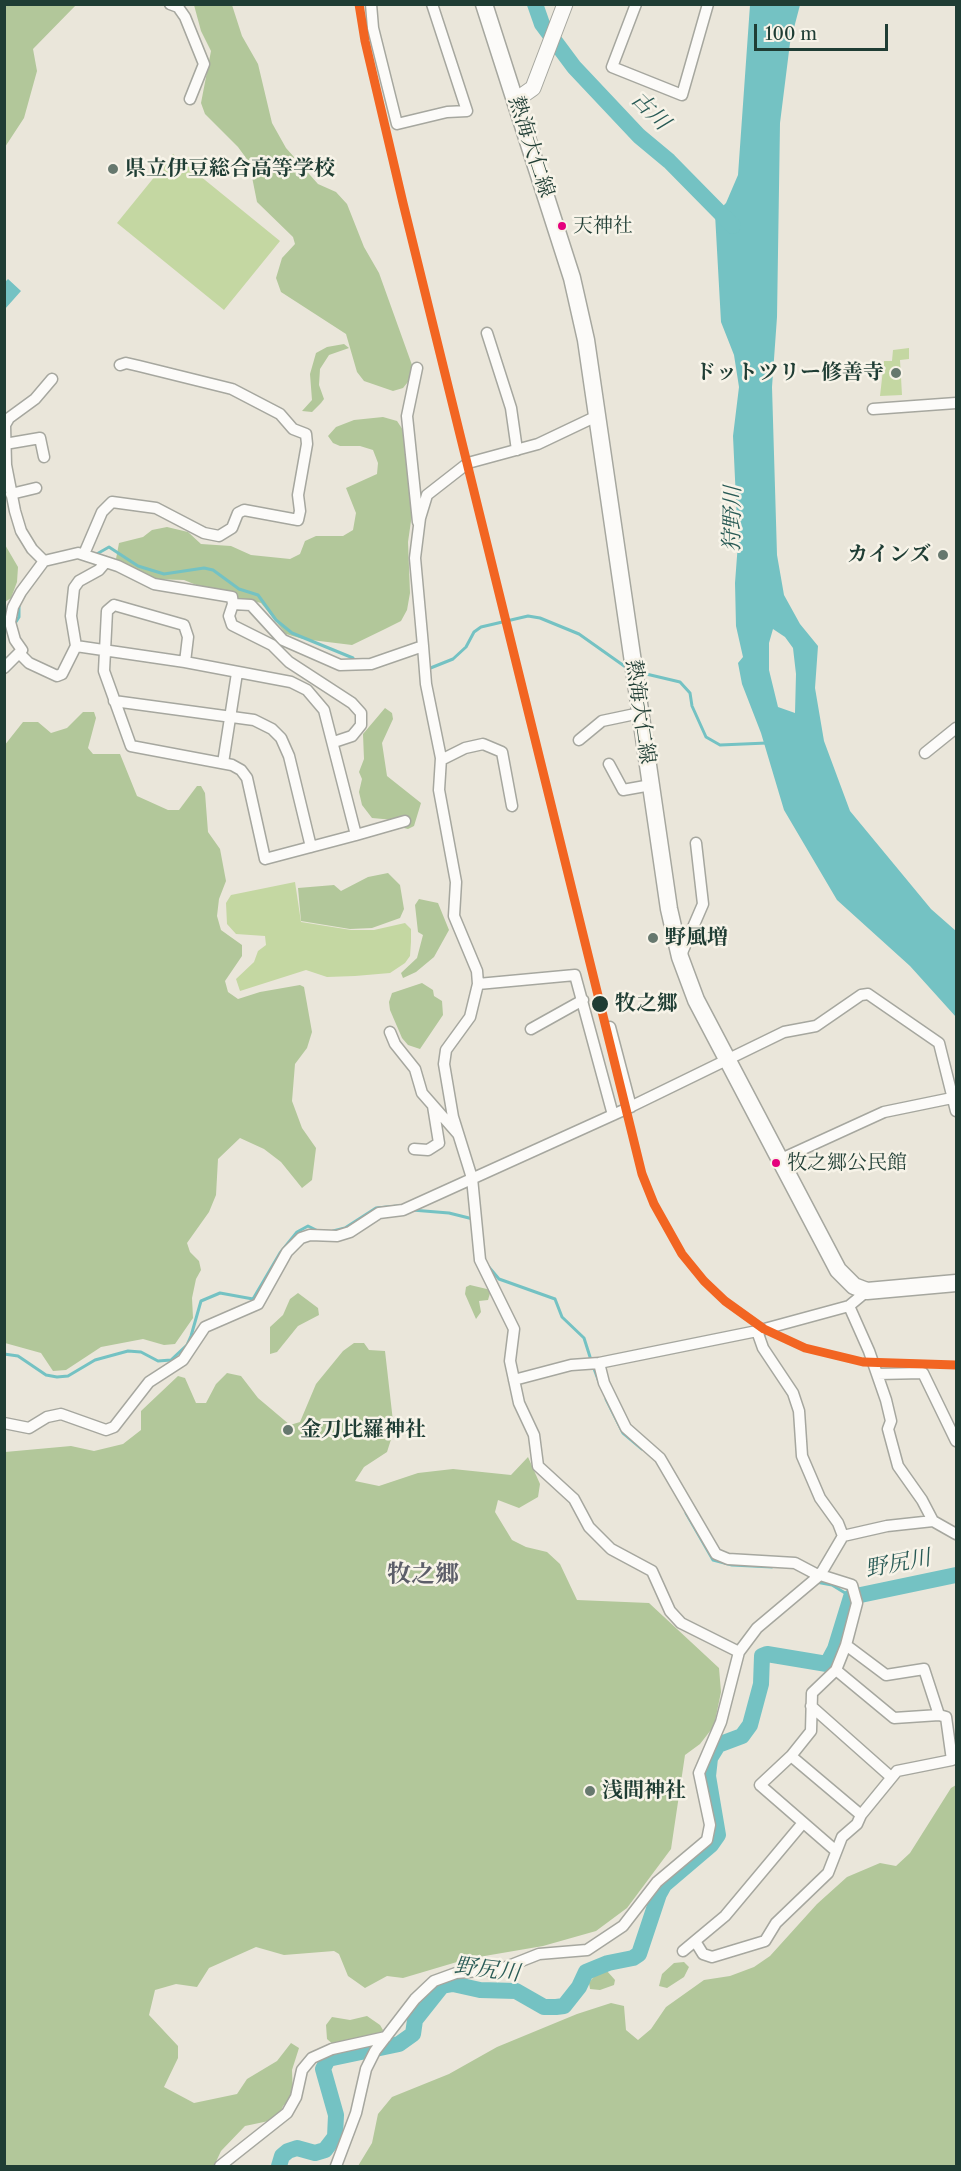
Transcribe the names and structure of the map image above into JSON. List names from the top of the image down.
{
  "streets": {
    "main road": ["熱海大仁線"]
  },
  "districts": ["牧之郷"],
  "water": ["古川", "狩野川", "野尻川"],
  "places": [
    "県立伊豆総合高等学校",
    "天神社",
    "ドットツリー修善寺",
    "カインズ",
    "野風増",
    "牧之郷",
    "牧之郷公民館",
    "金刀比羅神社",
    "浅間神社"
  ],
  "scale_bar": "100 m"
}
